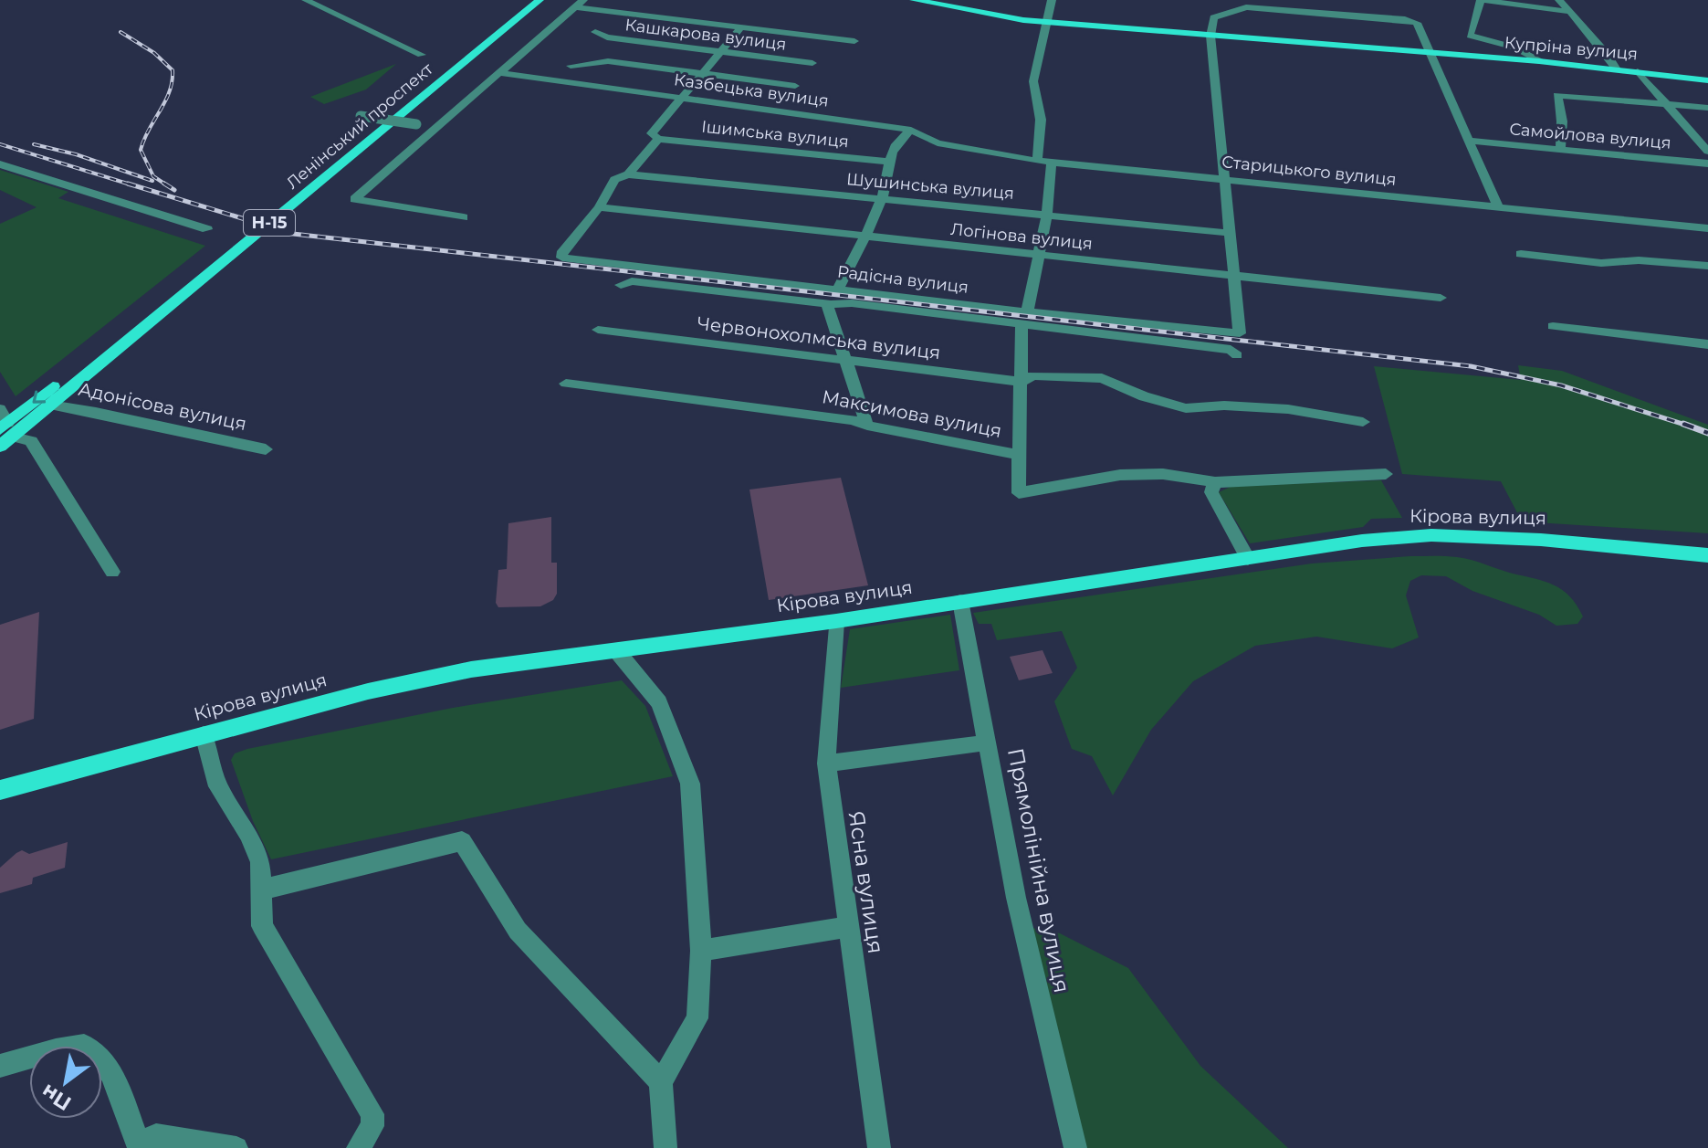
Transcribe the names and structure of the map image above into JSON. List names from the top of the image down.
{
  "streets": {
    "main road": [
      "Купріна вулиця",
      "Ленінський проспект",
      "Н-15",
      "Кірова вулиця"
    ],
    "street": [
      "Кашкарова вулиця",
      "Казбецька вулиця",
      "Ішимська вулиця",
      "Самойлова вулиця",
      "Старицького вулиця",
      "Шушинська вулиця",
      "Логінова вулиця",
      "Радісна вулиця",
      "Червонохолмська вулиця",
      "Адонісова вулиця",
      "Максимова вулиця",
      "Прямолінійна вулиця",
      "Ясна вулиця"
    ]
  },
  "crossings": [
    ["Казбецька вулиця", "Старицького вулиця"],
    ["Ленінський проспект", "Адонісова вулиця"],
    ["Логінова вулиця", "Радісна вулиця"],
    ["Кірова вулиця", "Прямолінійна вулиця"],
    ["Кірова вулиця", "Ясна вулиця"]
  ],
  "north": "bottom left"
}
